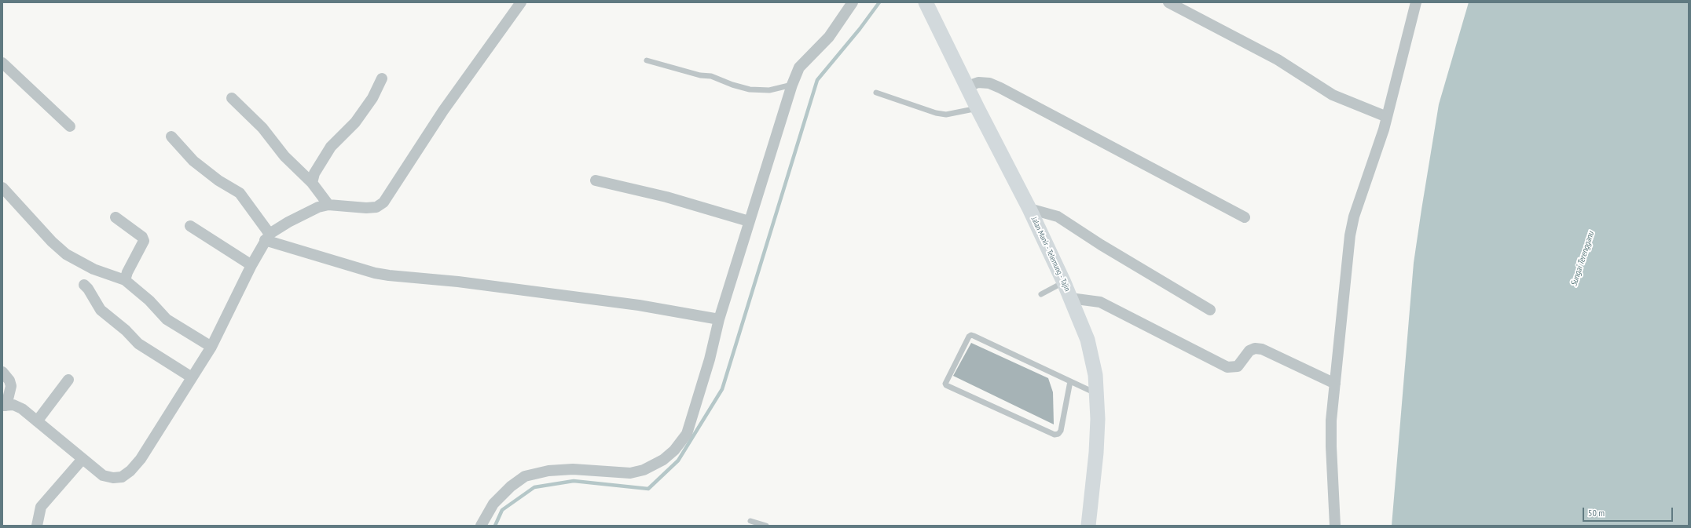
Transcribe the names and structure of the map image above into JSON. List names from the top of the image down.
{
  "streets": {
    "main road": ["Jalan Manir - Telemung - Tajin"]
  },
  "water": ["Sungai Terengganu"],
  "scale_bar": "50 m"
}
